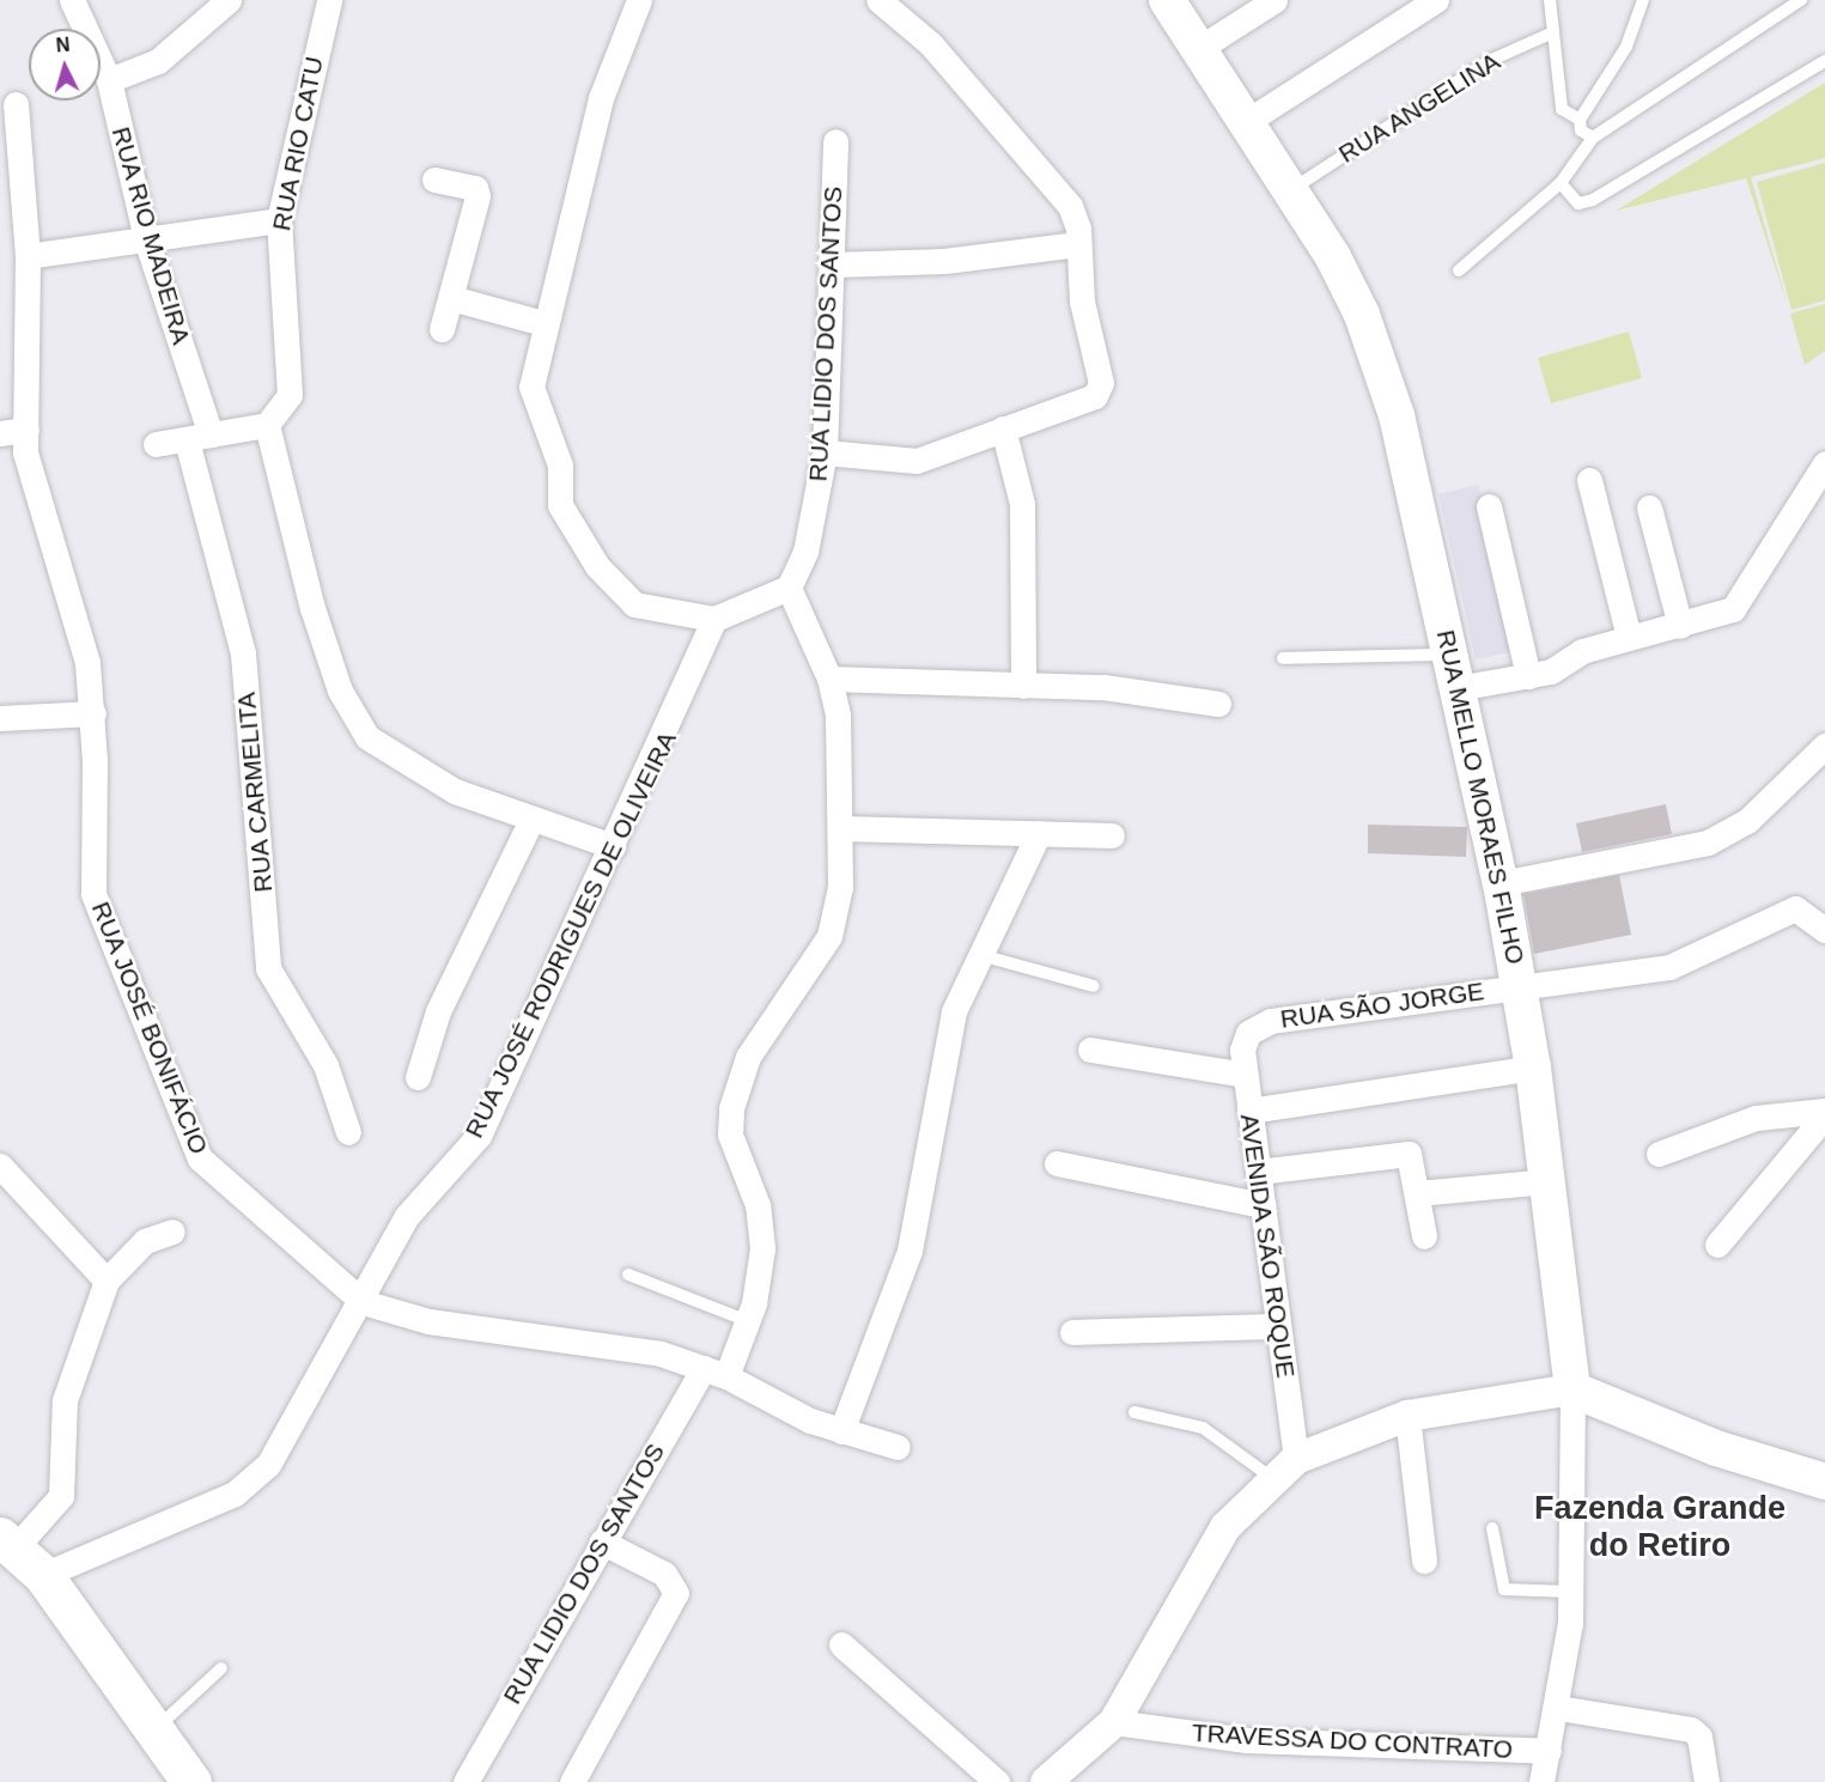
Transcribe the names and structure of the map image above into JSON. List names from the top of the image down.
{
  "streets": {
    "main road": ["RUA MELLO MORAES FILHO"],
    "street": [
      "RUA RIO CATU",
      "RUA RIO MADEIRA",
      "RUA LIDIO DOS SANTOS",
      "RUA CARMELITA",
      "RUA JOSÉ RODRIGUES DE OLIVEIRA",
      "RUA SÃO JORGE",
      "RUA JOSÉ BONIFÁCIO",
      "AVENIDA SÃO ROQUE",
      "TRAVESSA DO CONTRATO"
    ],
    "lane": ["RUA ANGELINA"]
  },
  "crossings": [
    ["RUA ANGELINA", "RUA MELLO MORAES FILHO"],
    ["RUA LIDIO DOS SANTOS", "RUA JOSÉ BONIFÁCIO"],
    ["RUA MELLO MORAES FILHO", "RUA SÃO JORGE"],
    ["RUA JOSÉ RODRIGUES DE OLIVEIRA", "RUA JOSÉ BONIFÁCIO"],
    ["RUA SÃO JORGE", "AVENIDA SÃO ROQUE"]
  ],
  "districts": ["Fazenda Grande do Retiro"],
  "north": "top"
}
